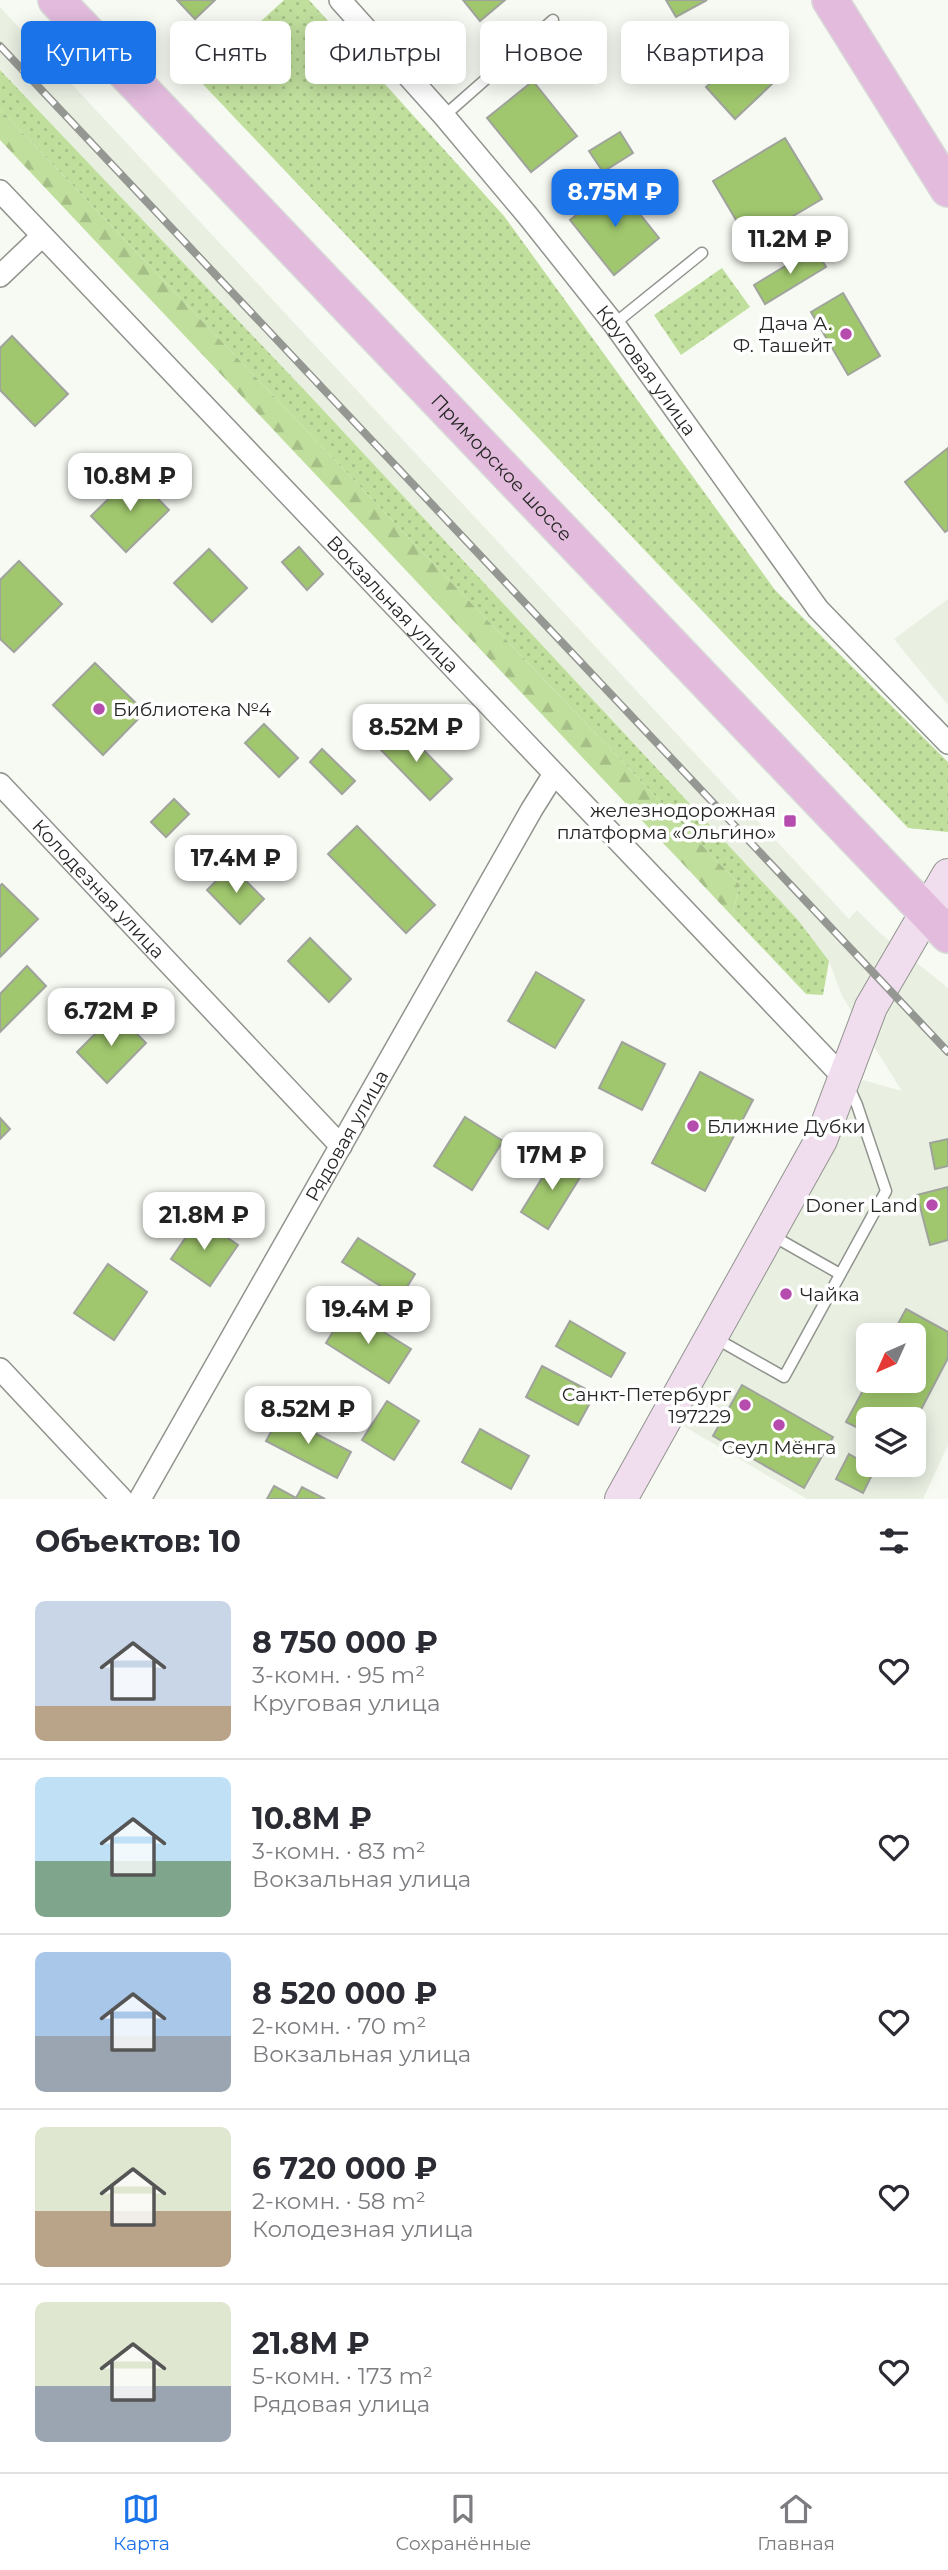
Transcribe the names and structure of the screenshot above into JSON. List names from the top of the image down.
{
  "streets": {
    "main road": ["Приморское шоссе"],
    "street": [
      "Круговая улица",
      "Вокзальная улица",
      "Колодезная улица",
      "Рядовая улица"
    ]
  },
  "crossings": [
    ["Вокзальная улица", "Рядовая улица"],
    ["Колодезная улица", "Рядовая улица"]
  ],
  "places": {
    "other": [
      "Дача А. Ф. Ташейт",
      "Библиотека №4",
      "Ближние Дубки",
      "Doner Land",
      "Чайка",
      "Санкт-Петербург 197229",
      "Сеул Мёнга"
    ],
    "transit": ["железнодорожная платформа «Ольгино»"]
  },
  "north": "bottom left",
  "page": {
    "chip": [
      "Купить",
      "Снять",
      "Фильтры",
      "Новое",
      "Квартира"
    ],
    "price": [
      "8.75M ₽",
      "11.2M ₽",
      "10.8M ₽",
      "8.52M ₽",
      "17.4M ₽",
      "6.72M ₽",
      "17M ₽",
      "21.8M ₽",
      "19.4M ₽",
      "8.52M ₽"
    ],
    "heading": "Объектов: 10",
    "list": [
      {
        "name": "8 750 000 ₽",
        "note": "3-комн. · 95 m² · Круговая улица"
      },
      {
        "name": "10.8M ₽",
        "note": "3-комн. · 83 m² · Вокзальная улица"
      },
      {
        "name": "8 520 000 ₽",
        "note": "2-комн. · 70 m² · Вокзальная улица"
      },
      {
        "name": "6 720 000 ₽",
        "note": "2-комн. · 58 m² · Колодезная улица"
      },
      {
        "name": "21.8M ₽",
        "note": "5-комн. · 173 m² · Рядовая улица"
      }
    ],
    "tabs": ["Карта", "Сохранённые", "Главная"]
  }
}
